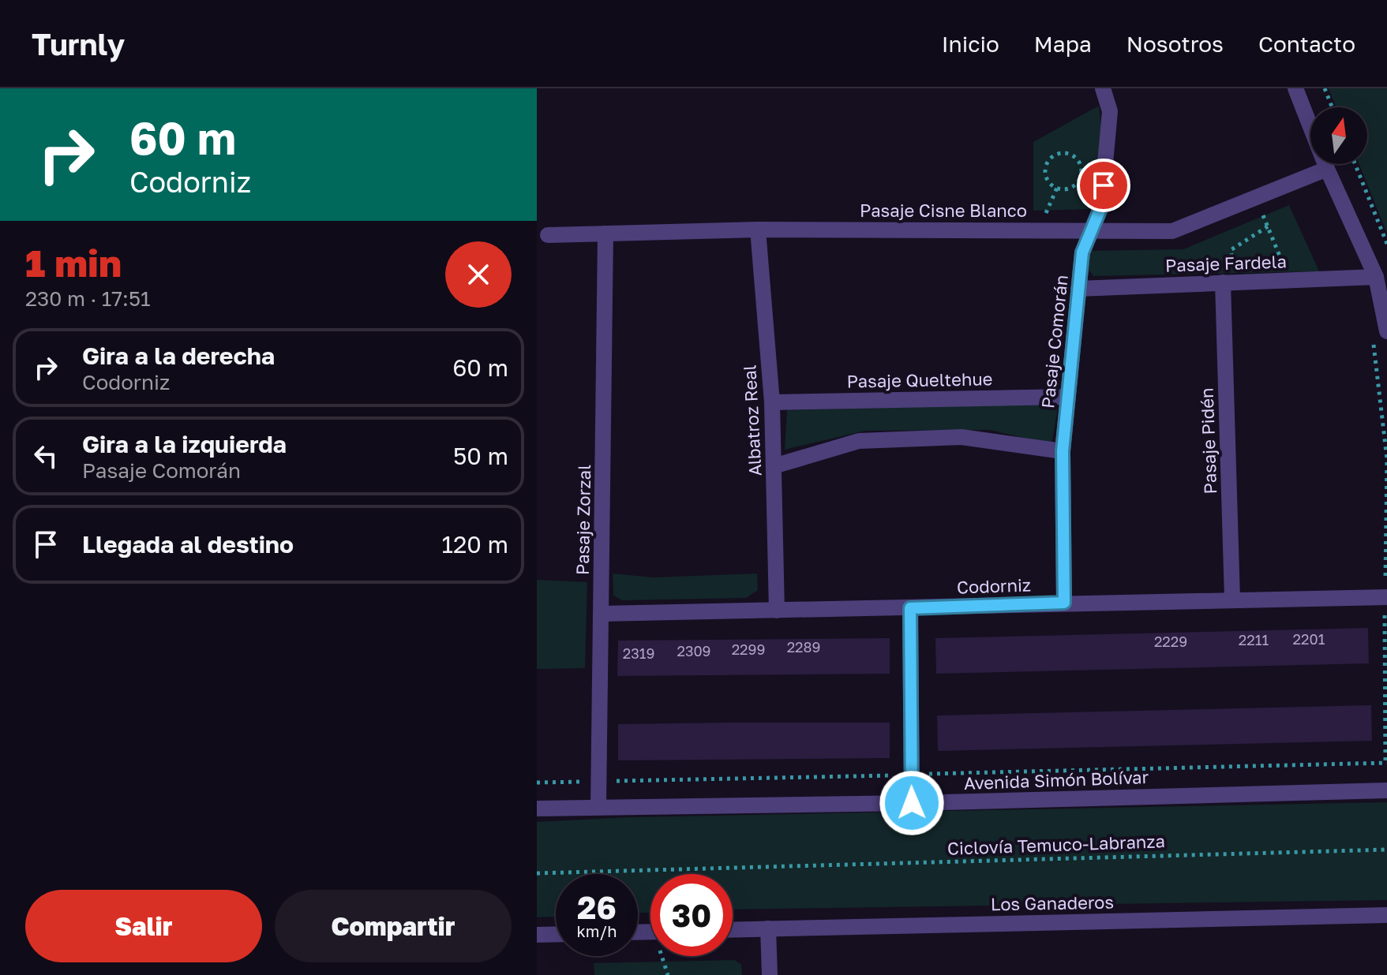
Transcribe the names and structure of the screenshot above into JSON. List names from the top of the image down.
{
  "streets": {
    "street": [
      "Pasaje Cisne Blanco",
      "Pasaje Fardela",
      "Pasaje Comorán",
      "Pasaje Queltehue",
      "Albatroz Real",
      "Pasaje Pidén",
      "Pasaje Zorzal",
      "Codorniz",
      "Avenida Simón Bolívar",
      "Los Ganaderos"
    ],
    "path": ["Ciclovía Temuco-Labranza"]
  },
  "crossings": [
    ["Pasaje Cisne Blanco", "Pasaje Comorán"],
    ["Pasaje Cisne Blanco", "Albatroz Real"],
    ["Pasaje Cisne Blanco", "Pasaje Zorzal"],
    ["Pasaje Fardela", "Pasaje Comorán"],
    ["Pasaje Fardela", "Pasaje Pidén"],
    ["Pasaje Comorán", "Pasaje Queltehue"],
    ["Pasaje Comorán", "Codorniz"],
    ["Pasaje Queltehue", "Albatroz Real"],
    ["Albatroz Real", "Codorniz"],
    ["Pasaje Pidén", "Codorniz"],
    ["Pasaje Zorzal", "Codorniz"],
    ["Pasaje Zorzal", "Avenida Simón Bolívar"]
  ],
  "house_numbers": [
    "2201",
    "2211",
    "2229",
    "2289",
    "2299",
    "2309",
    "2319"
  ],
  "north": "top",
  "page": {
    "header": "Turnly",
    "nav": [
      "Inicio",
      "Mapa",
      "Nosotros",
      "Contacto"
    ],
    "turn": ["60 m", "Codorniz"],
    "heading": ["1 min", "230 m · 17:51"],
    "list": [
      {
        "name": "Gira a la derecha",
        "note": "Codorniz",
        "value": "60 m"
      },
      {
        "name": "Gira a la izquierda",
        "note": "Pasaje Comorán",
        "value": "50 m"
      },
      {
        "name": "Llegada al destino",
        "value": "120 m"
      }
    ],
    "speed": "26 km/h",
    "limit": "30",
    "buttons": ["Salir", "Compartir"]
  }
}
